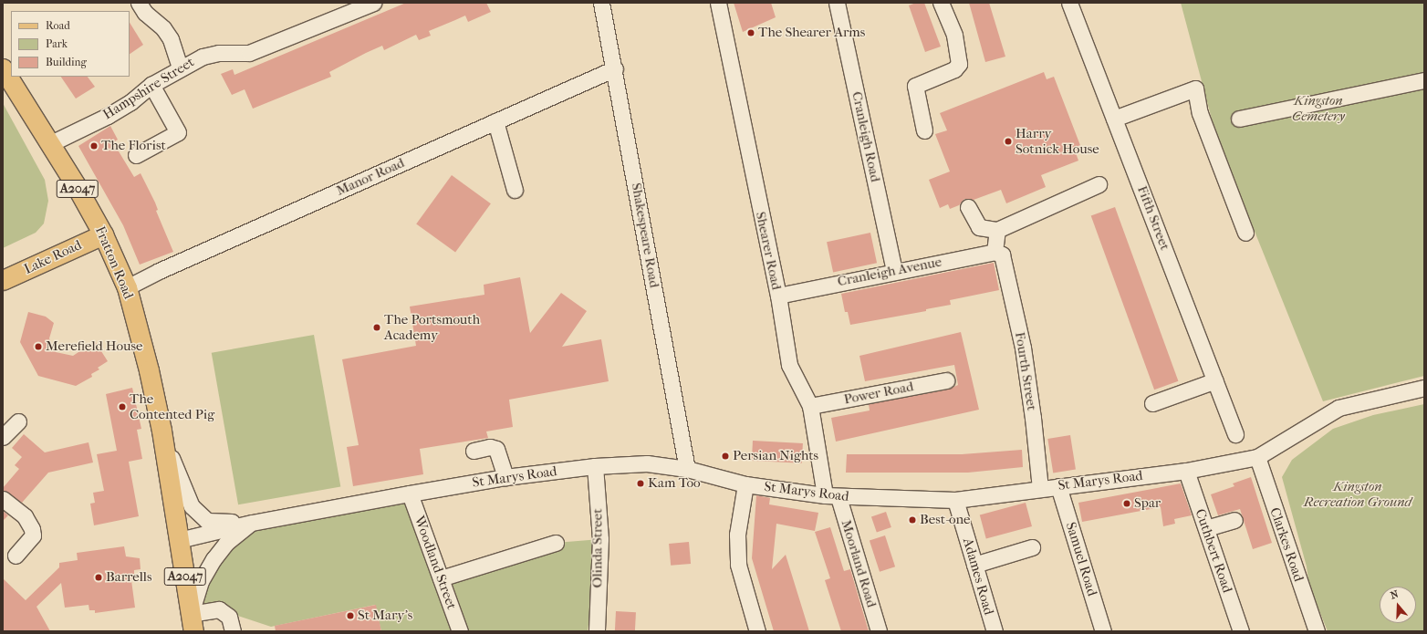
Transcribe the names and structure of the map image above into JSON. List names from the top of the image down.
{
  "streets": {
    "main road": ["A2047", "Lake Road", "Fratton Road"],
    "street": [
      "Hampshire Street",
      "Cranleigh Road",
      "Manor Road",
      "Fifth Street",
      "Shakespeare Road",
      "Shearer Road",
      "Cranleigh Avenue",
      "Fourth Street",
      "Power Road",
      "St Marys Road",
      "Clarkes Road",
      "Olinda Street",
      "Cuthbert Road",
      "Samuel Road",
      "Woodland Street",
      "Moorland Road",
      "Adames Road"
    ]
  },
  "crossings": [
    ["Hampshire Street", "Fratton Road"],
    ["Cranleigh Road", "Cranleigh Avenue"],
    ["Manor Road", "Shakespeare Road"],
    ["Manor Road", "Fratton Road"],
    ["Shakespeare Road", "St Marys Road"],
    ["Shearer Road", "Cranleigh Avenue"],
    ["Shearer Road", "Power Road"],
    ["Shearer Road", "St Marys Road"],
    ["Shearer Road", "Moorland Road"],
    ["Lake Road", "Fratton Road"],
    ["Fratton Road", "St Marys Road"],
    ["Cranleigh Avenue", "Fourth Street"],
    ["Fourth Street", "St Marys Road"],
    ["St Marys Road", "Clarkes Road"],
    ["St Marys Road", "Olinda Street"],
    ["St Marys Road", "Cuthbert Road"],
    ["St Marys Road", "Samuel Road"],
    ["St Marys Road", "Woodland Street"],
    ["St Marys Road", "Moorland Road"],
    ["St Marys Road", "Adames Road"]
  ],
  "parks": ["Kingston Cemetery", "Kingston Recreation Ground"],
  "places": [
    "The Shearer Arms",
    "Harry Sotnick House",
    "The Florist",
    "The Portsmouth Academy",
    "Merefield House",
    "The Contented Pig",
    "Persian Nights",
    "Kam Too",
    "Spar",
    "Best-one",
    "Barrells",
    "St Mary's"
  ],
  "legend": ["Road", "Park", "Building"],
  "north": "top"
}
